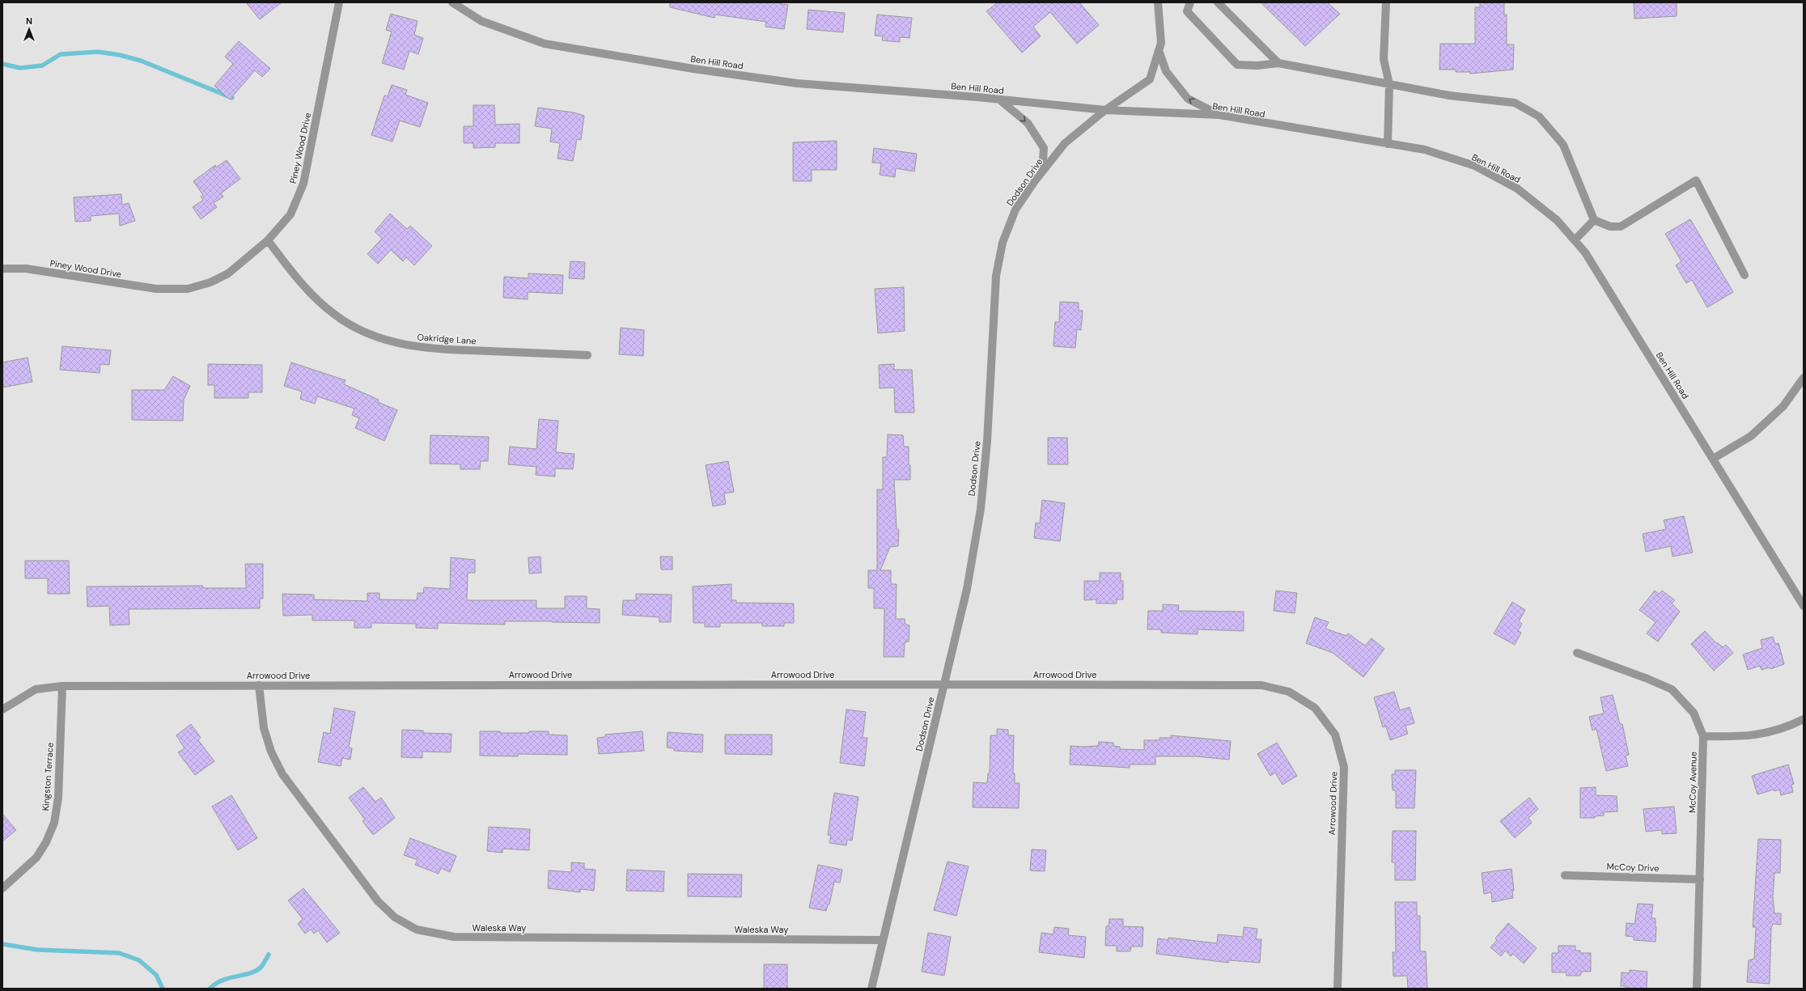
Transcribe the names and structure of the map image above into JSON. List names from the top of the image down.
{
  "streets": {
    "street": [
      "Ben Hill Road",
      "Piney Wood Drive",
      "Dodson Drive",
      "Oakridge Lane",
      "Arrowood Drive",
      "Kingston Terrace",
      "McCoy Avenue",
      "McCoy Drive",
      "Waleska Way"
    ]
  },
  "crossings": [
    ["Ben Hill Road", "Dodson Drive"],
    ["Piney Wood Drive", "Oakridge Lane"],
    ["Dodson Drive", "Arrowood Drive"],
    ["Dodson Drive", "Waleska Way"],
    ["Arrowood Drive", "Kingston Terrace"],
    ["Arrowood Drive", "Waleska Way"],
    ["McCoy Avenue", "McCoy Drive"]
  ],
  "north": "top"
}
